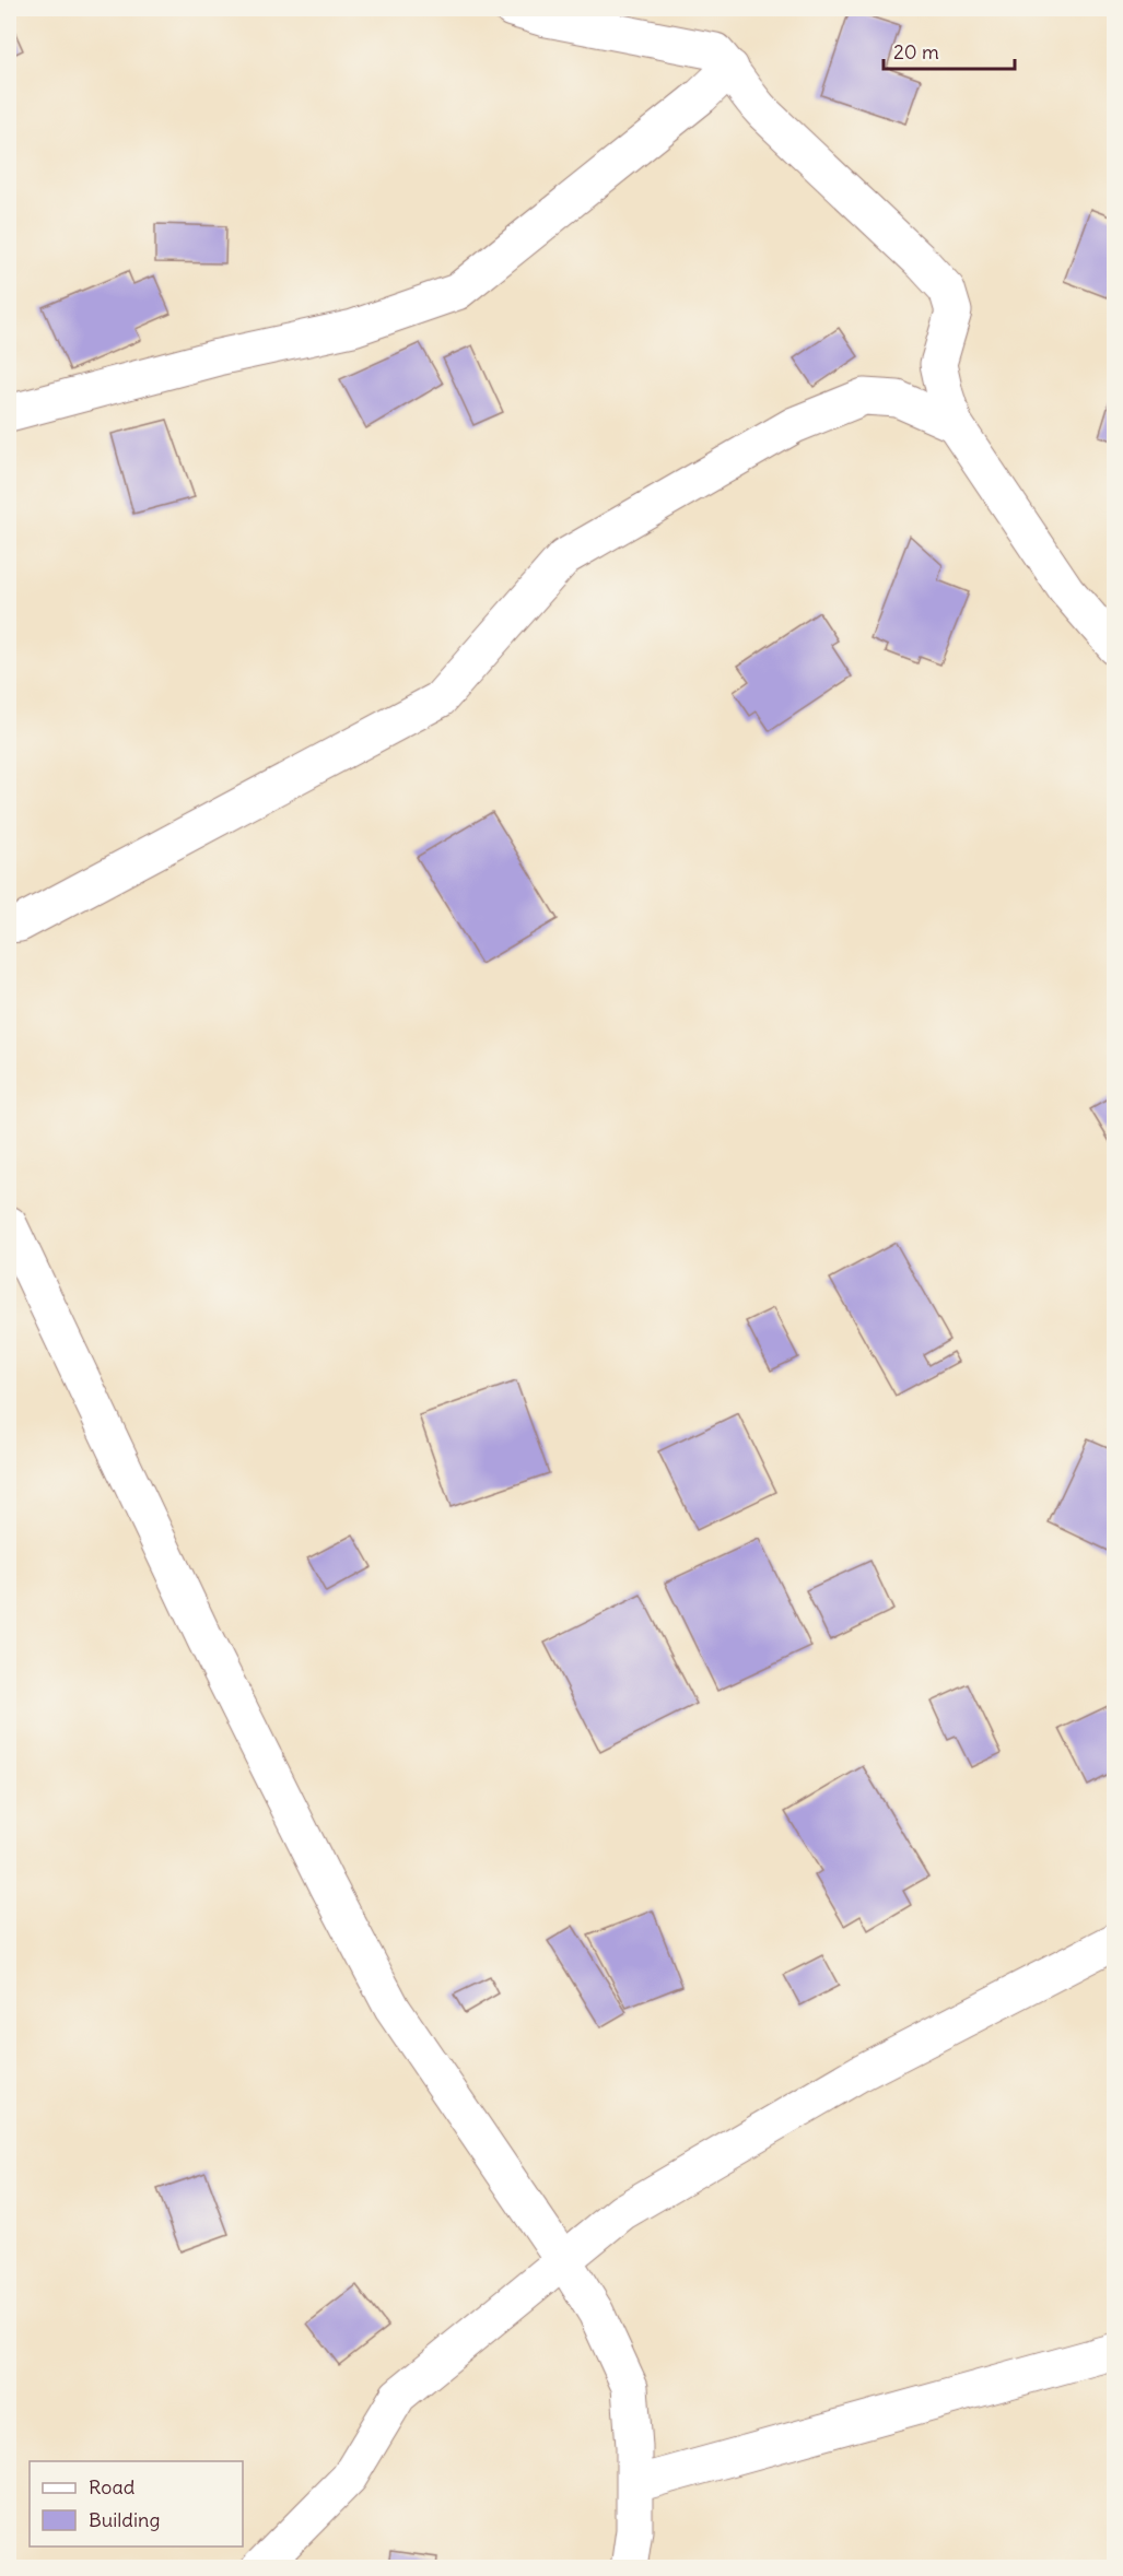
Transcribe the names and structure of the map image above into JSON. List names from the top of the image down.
{
  "legend": ["Road", "Building"],
  "scale_bar": "20 m"
}
